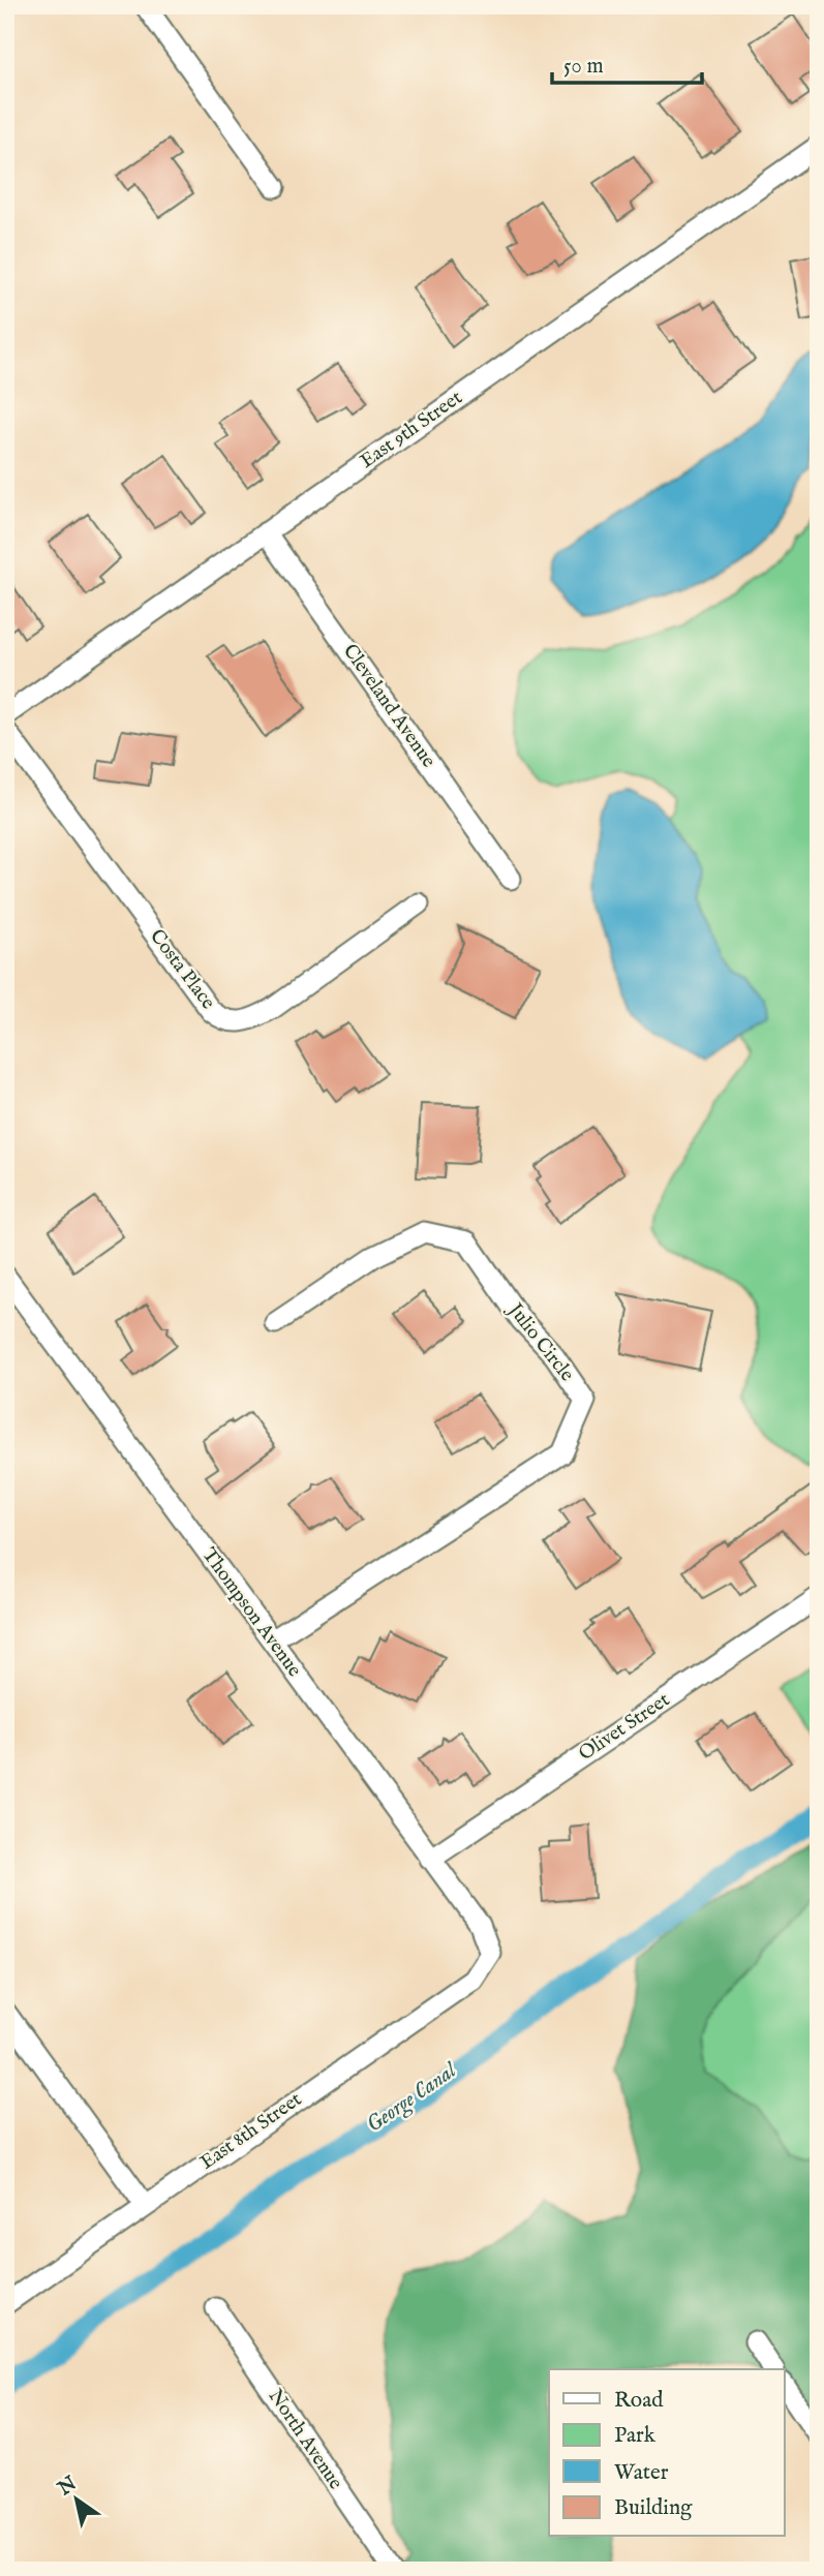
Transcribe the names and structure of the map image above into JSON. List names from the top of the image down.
{
  "streets": {
    "street": [
      "East 9th Street",
      "Cleveland Avenue",
      "Costa Place",
      "Julio Circle",
      "Thompson Avenue",
      "Olivet Street",
      "East 8th Street",
      "North Avenue"
    ]
  },
  "crossings": [
    ["East 9th Street", "Cleveland Avenue"],
    ["Julio Circle", "Thompson Avenue"],
    ["Thompson Avenue", "Olivet Street"],
    ["Thompson Avenue", "East 8th Street"]
  ],
  "water": ["George Canal"],
  "legend": [
    "Road",
    "Park",
    "Water",
    "Building"
  ],
  "scale_bar": "50 m",
  "north": "top left"
}
